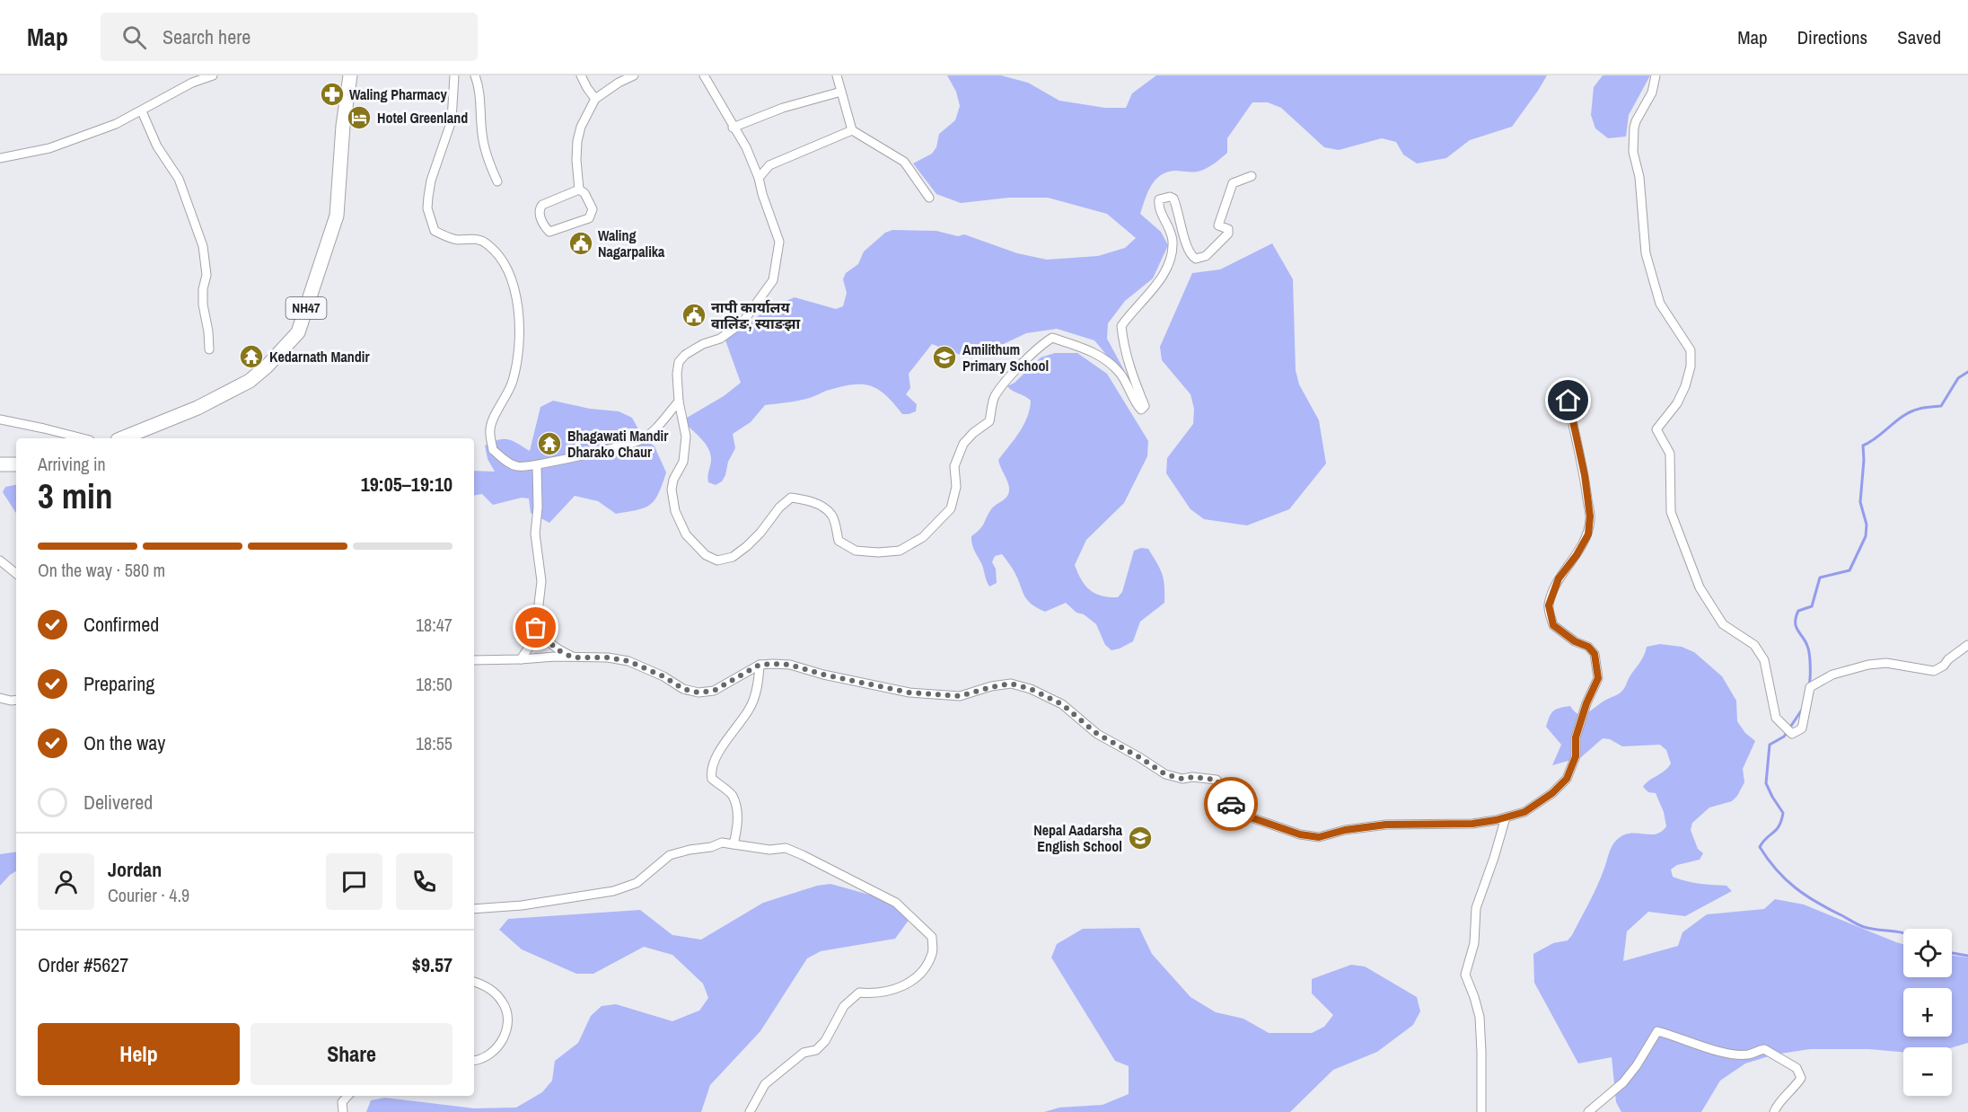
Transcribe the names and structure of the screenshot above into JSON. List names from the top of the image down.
{
  "streets": {
    "highway": ["NH47"]
  },
  "places": {
    "pharmacy": ["Waling Pharmacy"],
    "hotel": ["Hotel Greenland"],
    "public building": ["Waling Nagarpalika", "नापी कार्यालय वालिंङ, स्याङझा"],
    "temple": ["Kedarnath Mandir", "Bhagawati Mandir Dharako Chaur"],
    "school or university": ["Amilithum Primary School", "Nepal Aadarsha English School"]
  },
  "page": {
    "header": "Map",
    "search": "Search here",
    "nav": ["Map", "Directions", "Saved"],
    "heading": ["3 min", "Arriving in", "19:05–19:10"],
    "panel": [
      "Jordan",
      "Courier · 4.9",
      "Order #5627",
      "$9.57"
    ],
    "bar": "On the way · 580 m",
    "list": [
      ["Confirmed", "18:47"],
      ["Preparing", "18:50"],
      ["On the way", "18:55"],
      "Delivered"
    ],
    "map_buttons": ["+", "−"],
    "buttons": ["Help", "Share"]
  }
}
